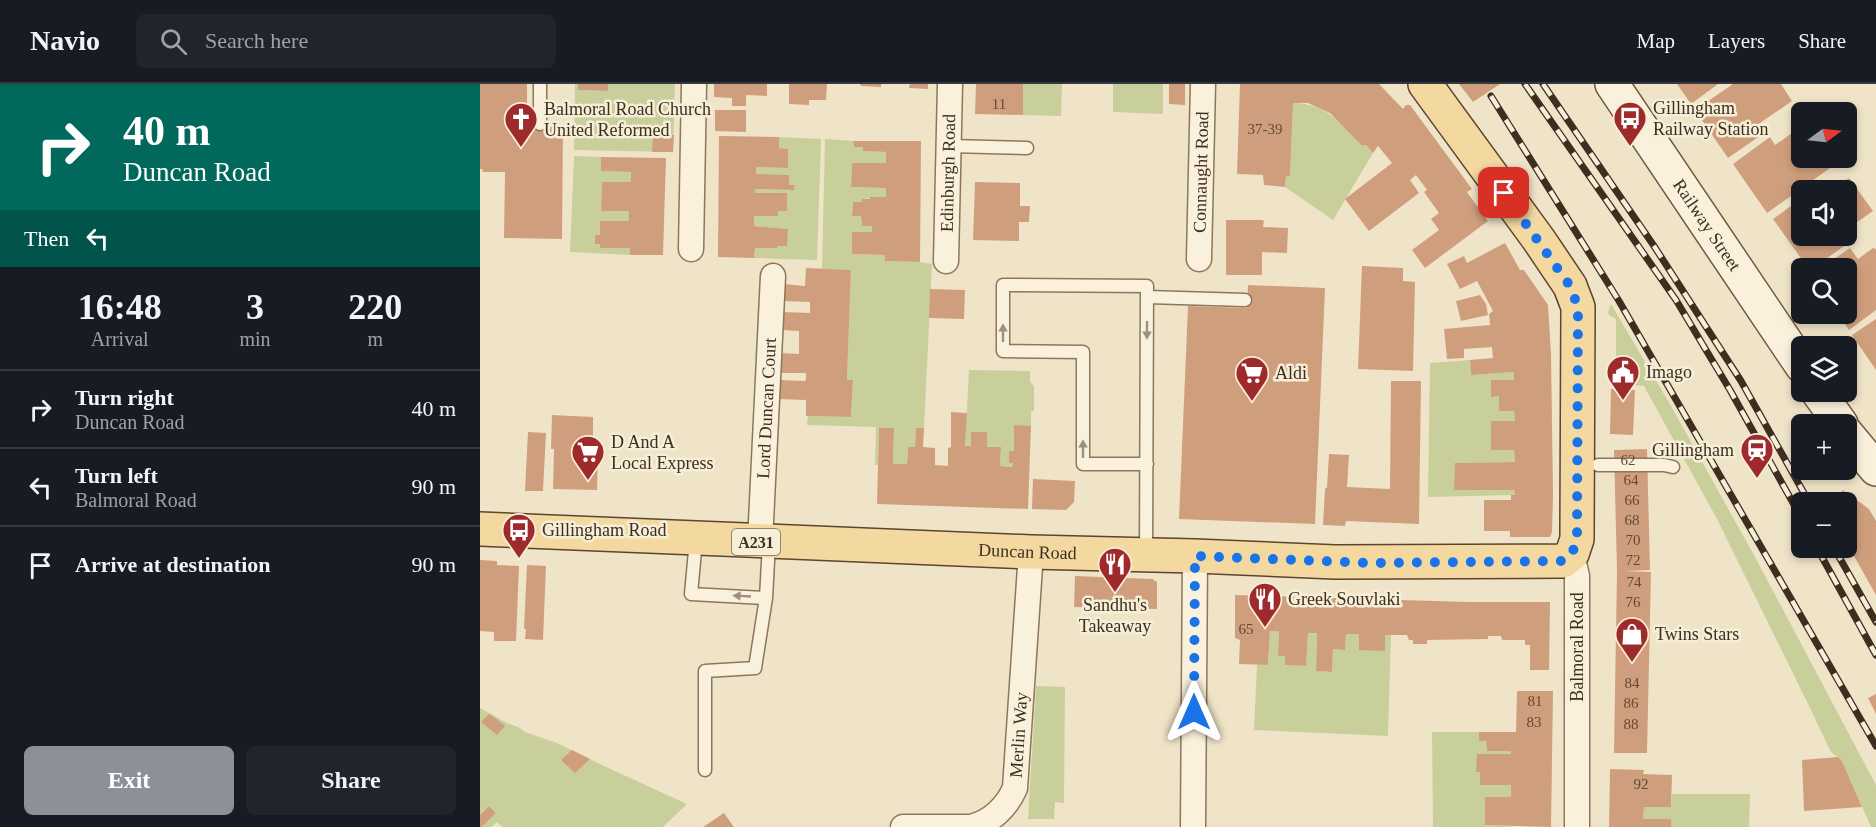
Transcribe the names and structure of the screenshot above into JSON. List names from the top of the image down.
{
  "streets": {
    "main road": ["A231", "Duncan Road", "Balmoral Road"],
    "street": [
      "Edinburgh Road",
      "Connaught Road",
      "Railway Street",
      "Lord Duncan Court",
      "Merlin Way"
    ]
  },
  "crossings": [
    ["Lord Duncan Court", "Duncan Road"],
    ["Duncan Road", "Balmoral Road"],
    ["Duncan Road", "Merlin Way"]
  ],
  "places": {
    "bus stop": ["Gillingham Railway Station", "Gillingham Road"],
    "church": ["Balmoral Road Church United Reformed"],
    "public building": ["Imago"],
    "supermarket": ["Aldi", "D And A Local Express"],
    "station": ["Gillingham"],
    "restaurant": ["Sandhu's Takeaway", "Greek Souvlaki"],
    "shop": ["Twins Stars"]
  },
  "house_numbers": [
    "11",
    "37-39",
    "62",
    "64",
    "66",
    "68",
    "70",
    "72",
    "74",
    "76",
    "65",
    "84",
    "81",
    "86",
    "83",
    "88",
    "92"
  ],
  "north": "right",
  "page": {
    "header": "Navio",
    "search": "Search here",
    "nav": ["Map", "Layers", "Share"],
    "turn": ["40 m", "Duncan Road"],
    "map_buttons": ["+", "−"],
    "then": "Then",
    "eta": [
      "16:48",
      "Arrival",
      "3",
      "min",
      "220",
      "m"
    ],
    "list": [
      {
        "name": "Turn right",
        "note": "Duncan Road",
        "value": "40 m"
      },
      {
        "name": "Turn left",
        "note": "Balmoral Road",
        "value": "90 m"
      },
      {
        "name": "Arrive at destination",
        "value": "90 m"
      }
    ],
    "buttons": ["Exit", "Share"]
  }
}
